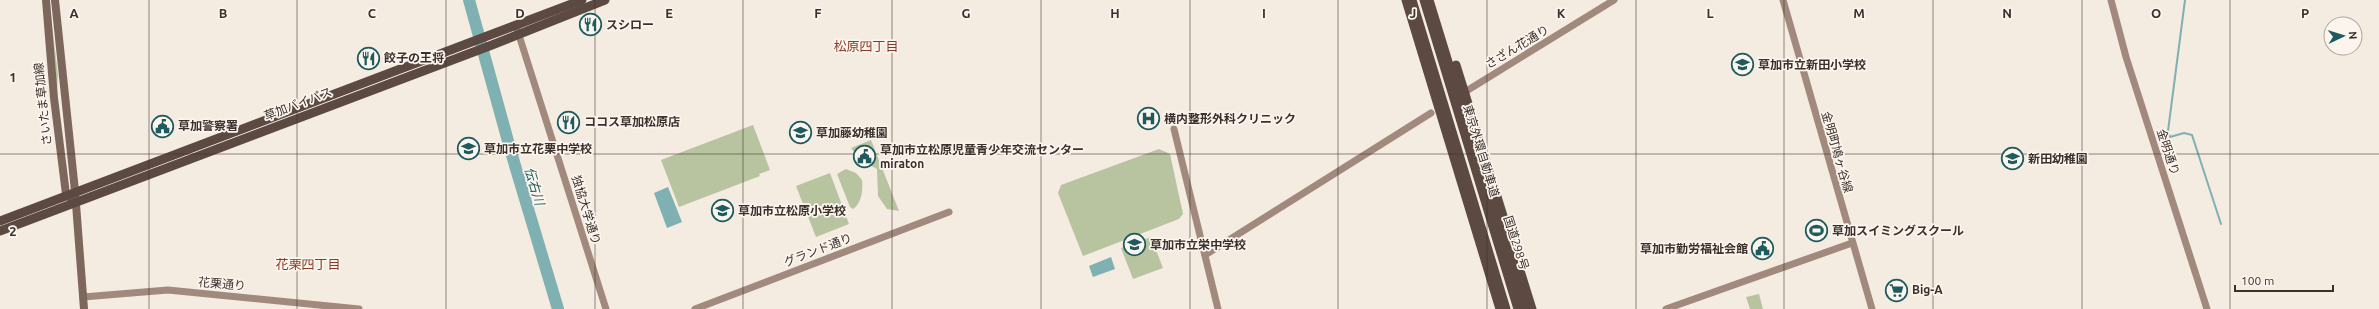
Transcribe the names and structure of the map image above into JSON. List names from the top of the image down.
{
  "streets": {
    "highway": ["草加バイパス", "東京外環自動車道", "国道298号"],
    "main road": ["さいたま草加線"],
    "street": [
      "さざん花通り",
      "金明町鳩ヶ谷線",
      "金明通り",
      "独協大学通り",
      "グランド通り",
      "花栗通り"
    ]
  },
  "crossings": [
    ["さいたま草加線", "草加バイパス"],
    ["さいたま草加線", "花栗通り"],
    ["草加バイパス", "独協大学通り"]
  ],
  "districts": ["松原四丁目", "花栗四丁目"],
  "water": ["伝右川"],
  "places": {
    "restaurant": ["スシロー", "餃子の王将", "ココス草加松原店"],
    "school or university": [
      "草加市立新田小学校",
      "草加藤幼稚園",
      "草加市立花栗中学校",
      "新田幼稚園",
      "草加市立松原小学校",
      "草加市立栄中学校"
    ],
    "hospital": ["横内整形外科クリニック"],
    "public building": ["草加警察署", "草加市立松原児童青少年交流センター miraton", "草加市勤労福祉会館"],
    "sports": ["草加スイミングスクール"],
    "supermarket": ["Big-A"]
  },
  "scale_bar": "100 m",
  "north": "right",
  "grid": {
    "columns": [
      "A",
      "B",
      "C",
      "D",
      "E",
      "F",
      "G",
      "H",
      "I",
      "J",
      "K",
      "L",
      "M",
      "N",
      "O",
      "P"
    ],
    "rows": ["1", "2"]
  }
}
